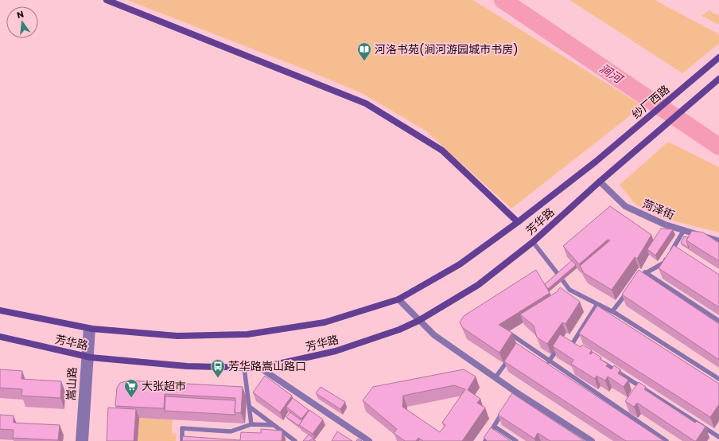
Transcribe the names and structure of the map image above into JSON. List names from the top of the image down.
{
  "streets": {
    "main road": ["纱厂西路", "芳华路"],
    "street": ["菏泽街", "嵩山路"]
  },
  "crossings": [
    ["纱厂西路", "芳华路"],
    ["菏泽街", "芳华路"],
    ["芳华路", "嵩山路"]
  ],
  "water": ["涧河"],
  "places": {
    "library": ["河洛书苑(涧河游园城市书房)"],
    "bus stop": ["芳华路嵩山路口"],
    "supermarket": ["大张超市"]
  },
  "north": "top"
}
